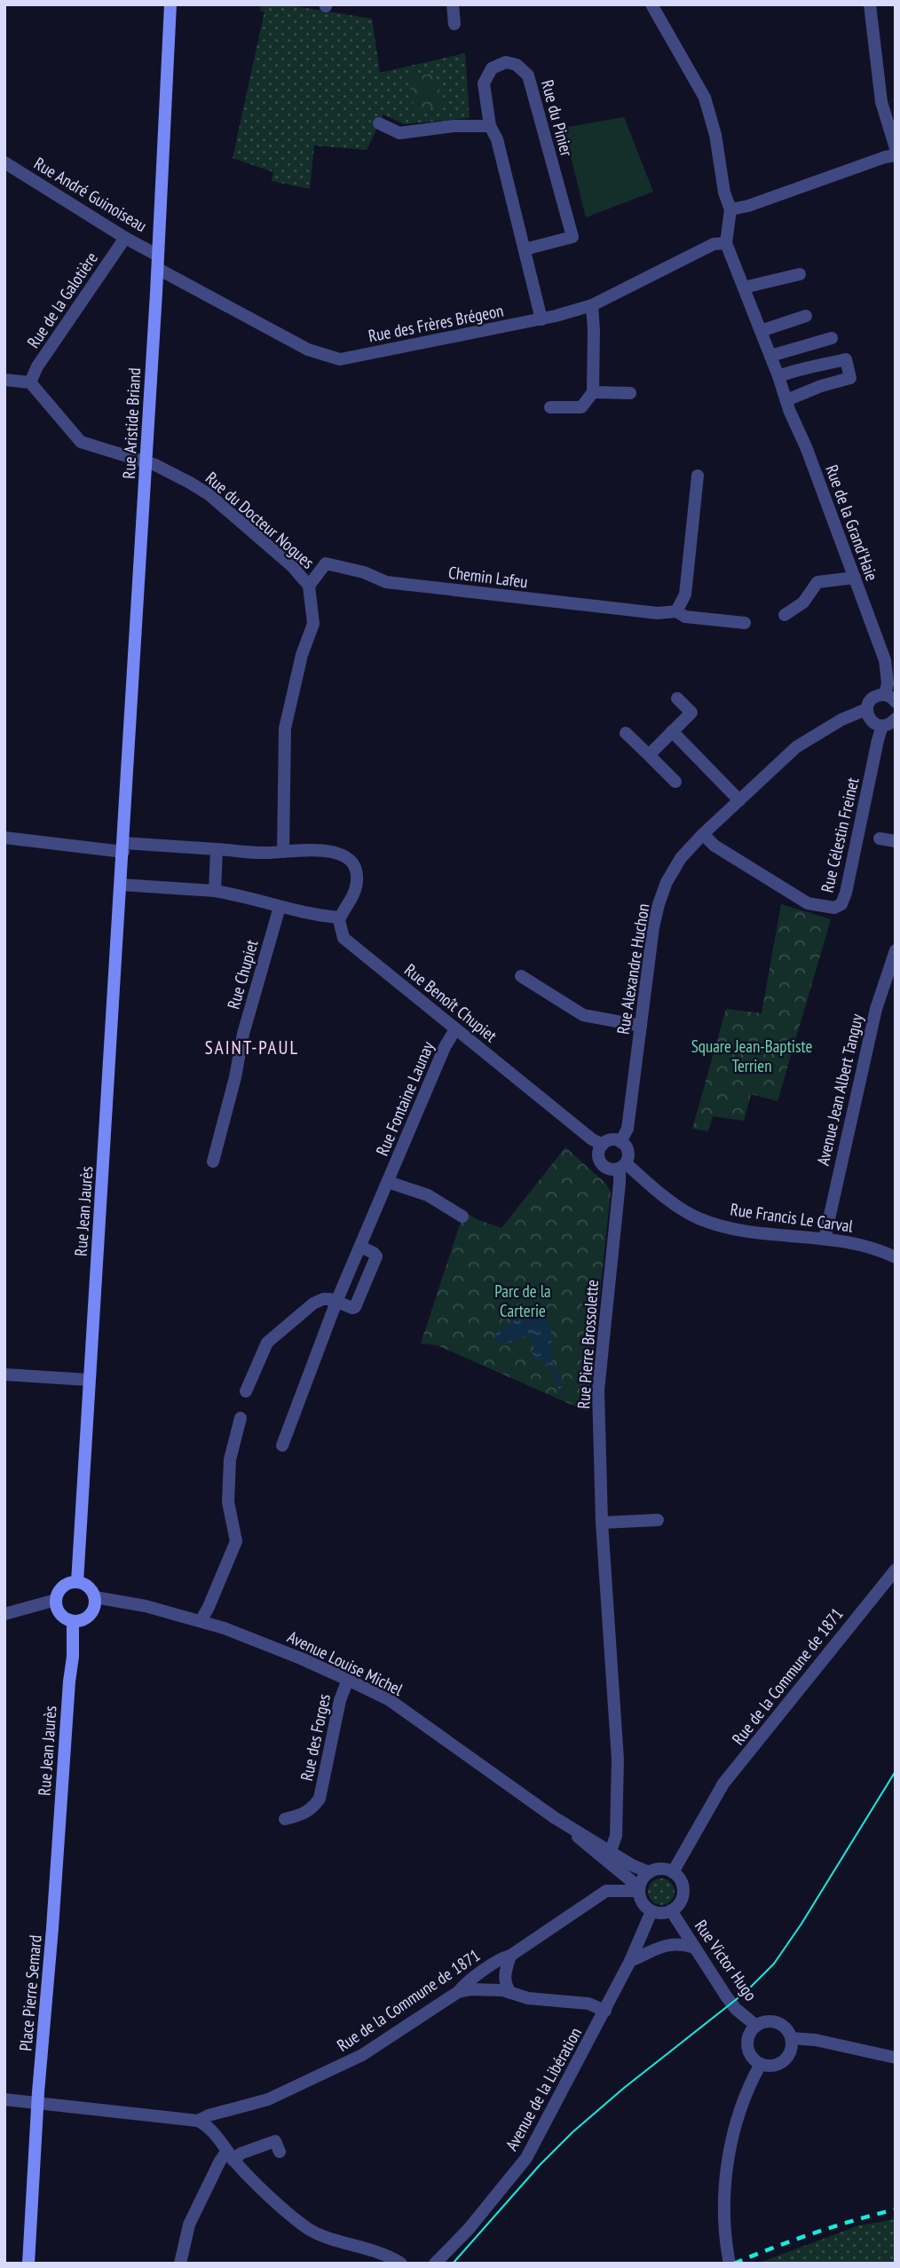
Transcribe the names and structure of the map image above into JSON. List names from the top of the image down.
{
  "streets": {
    "main road": ["Rue Aristide Briand", "Rue Jean Jaurès", "Place Pierre Semard"],
    "street": [
      "Rue du Pinier",
      "Rue André Guinoiseau",
      "Rue de la Galotière",
      "Rue des Frères Brégeon",
      "Rue du Docteur Nogues",
      "Rue de la Grand'Haie",
      "Chemin Lafeu",
      "Rue Célestin Freinet",
      "Rue Alexandre Huchon",
      "Rue Chupiet",
      "Rue Benoît Chupiet",
      "Avenue Jean Albert Tanguy",
      "Rue Fontaine Launay",
      "Rue Francis Le Carval",
      "Rue Pierre Brossolette",
      "Avenue Louise Michel",
      "Rue de la Commune de 1871",
      "Rue des Forges",
      "Rue Victor Hugo",
      "Avenue de la Libération"
    ]
  },
  "crossings": [
    ["Rue du Pinier", "Rue des Frères Brégeon"],
    ["Rue André Guinoiseau", "Rue de la Galotière"],
    ["Rue André Guinoiseau", "Rue des Frères Brégeon"],
    ["Rue André Guinoiseau", "Rue Aristide Briand"],
    ["Rue de la Galotière", "Rue du Docteur Nogues"],
    ["Rue des Frères Brégeon", "Rue Aristide Briand"],
    ["Rue des Frères Brégeon", "Rue de la Grand'Haie"],
    ["Rue Aristide Briand", "Rue du Docteur Nogues"],
    ["Rue Aristide Briand", "Rue Jean Jaurès"],
    ["Rue du Docteur Nogues", "Chemin Lafeu"],
    ["Rue de la Grand'Haie", "Rue Alexandre Huchon"],
    ["Rue Célestin Freinet", "Rue Alexandre Huchon"],
    ["Rue Alexandre Huchon", "Rue Benoît Chupiet"],
    ["Rue Alexandre Huchon", "Rue Francis Le Carval"],
    ["Rue Alexandre Huchon", "Rue Pierre Brossolette"],
    ["Rue Benoît Chupiet", "Rue Fontaine Launay"],
    ["Rue Benoît Chupiet", "Rue Francis Le Carval"],
    ["Rue Benoît Chupiet", "Rue Pierre Brossolette"],
    ["Avenue Jean Albert Tanguy", "Rue Francis Le Carval"],
    ["Rue Jean Jaurès", "Avenue Louise Michel"],
    ["Rue Jean Jaurès", "Place Pierre Semard"],
    ["Rue Francis Le Carval", "Rue Pierre Brossolette"],
    ["Rue Pierre Brossolette", "Avenue Louise Michel"],
    ["Avenue Louise Michel", "Rue de la Commune de 1871"],
    ["Avenue Louise Michel", "Rue des Forges"],
    ["Avenue Louise Michel", "Rue Victor Hugo"],
    ["Avenue Louise Michel", "Avenue de la Libération"],
    ["Rue de la Commune de 1871", "Rue Victor Hugo"],
    ["Rue de la Commune de 1871", "Place Pierre Semard"],
    ["Rue de la Commune de 1871", "Avenue de la Libération"],
    ["Rue Victor Hugo", "Avenue de la Libération"]
  ],
  "districts": ["SAINT-PAUL"],
  "parks": ["Square Jean-Baptiste Terrien", "Parc de la Carterie"]
}
